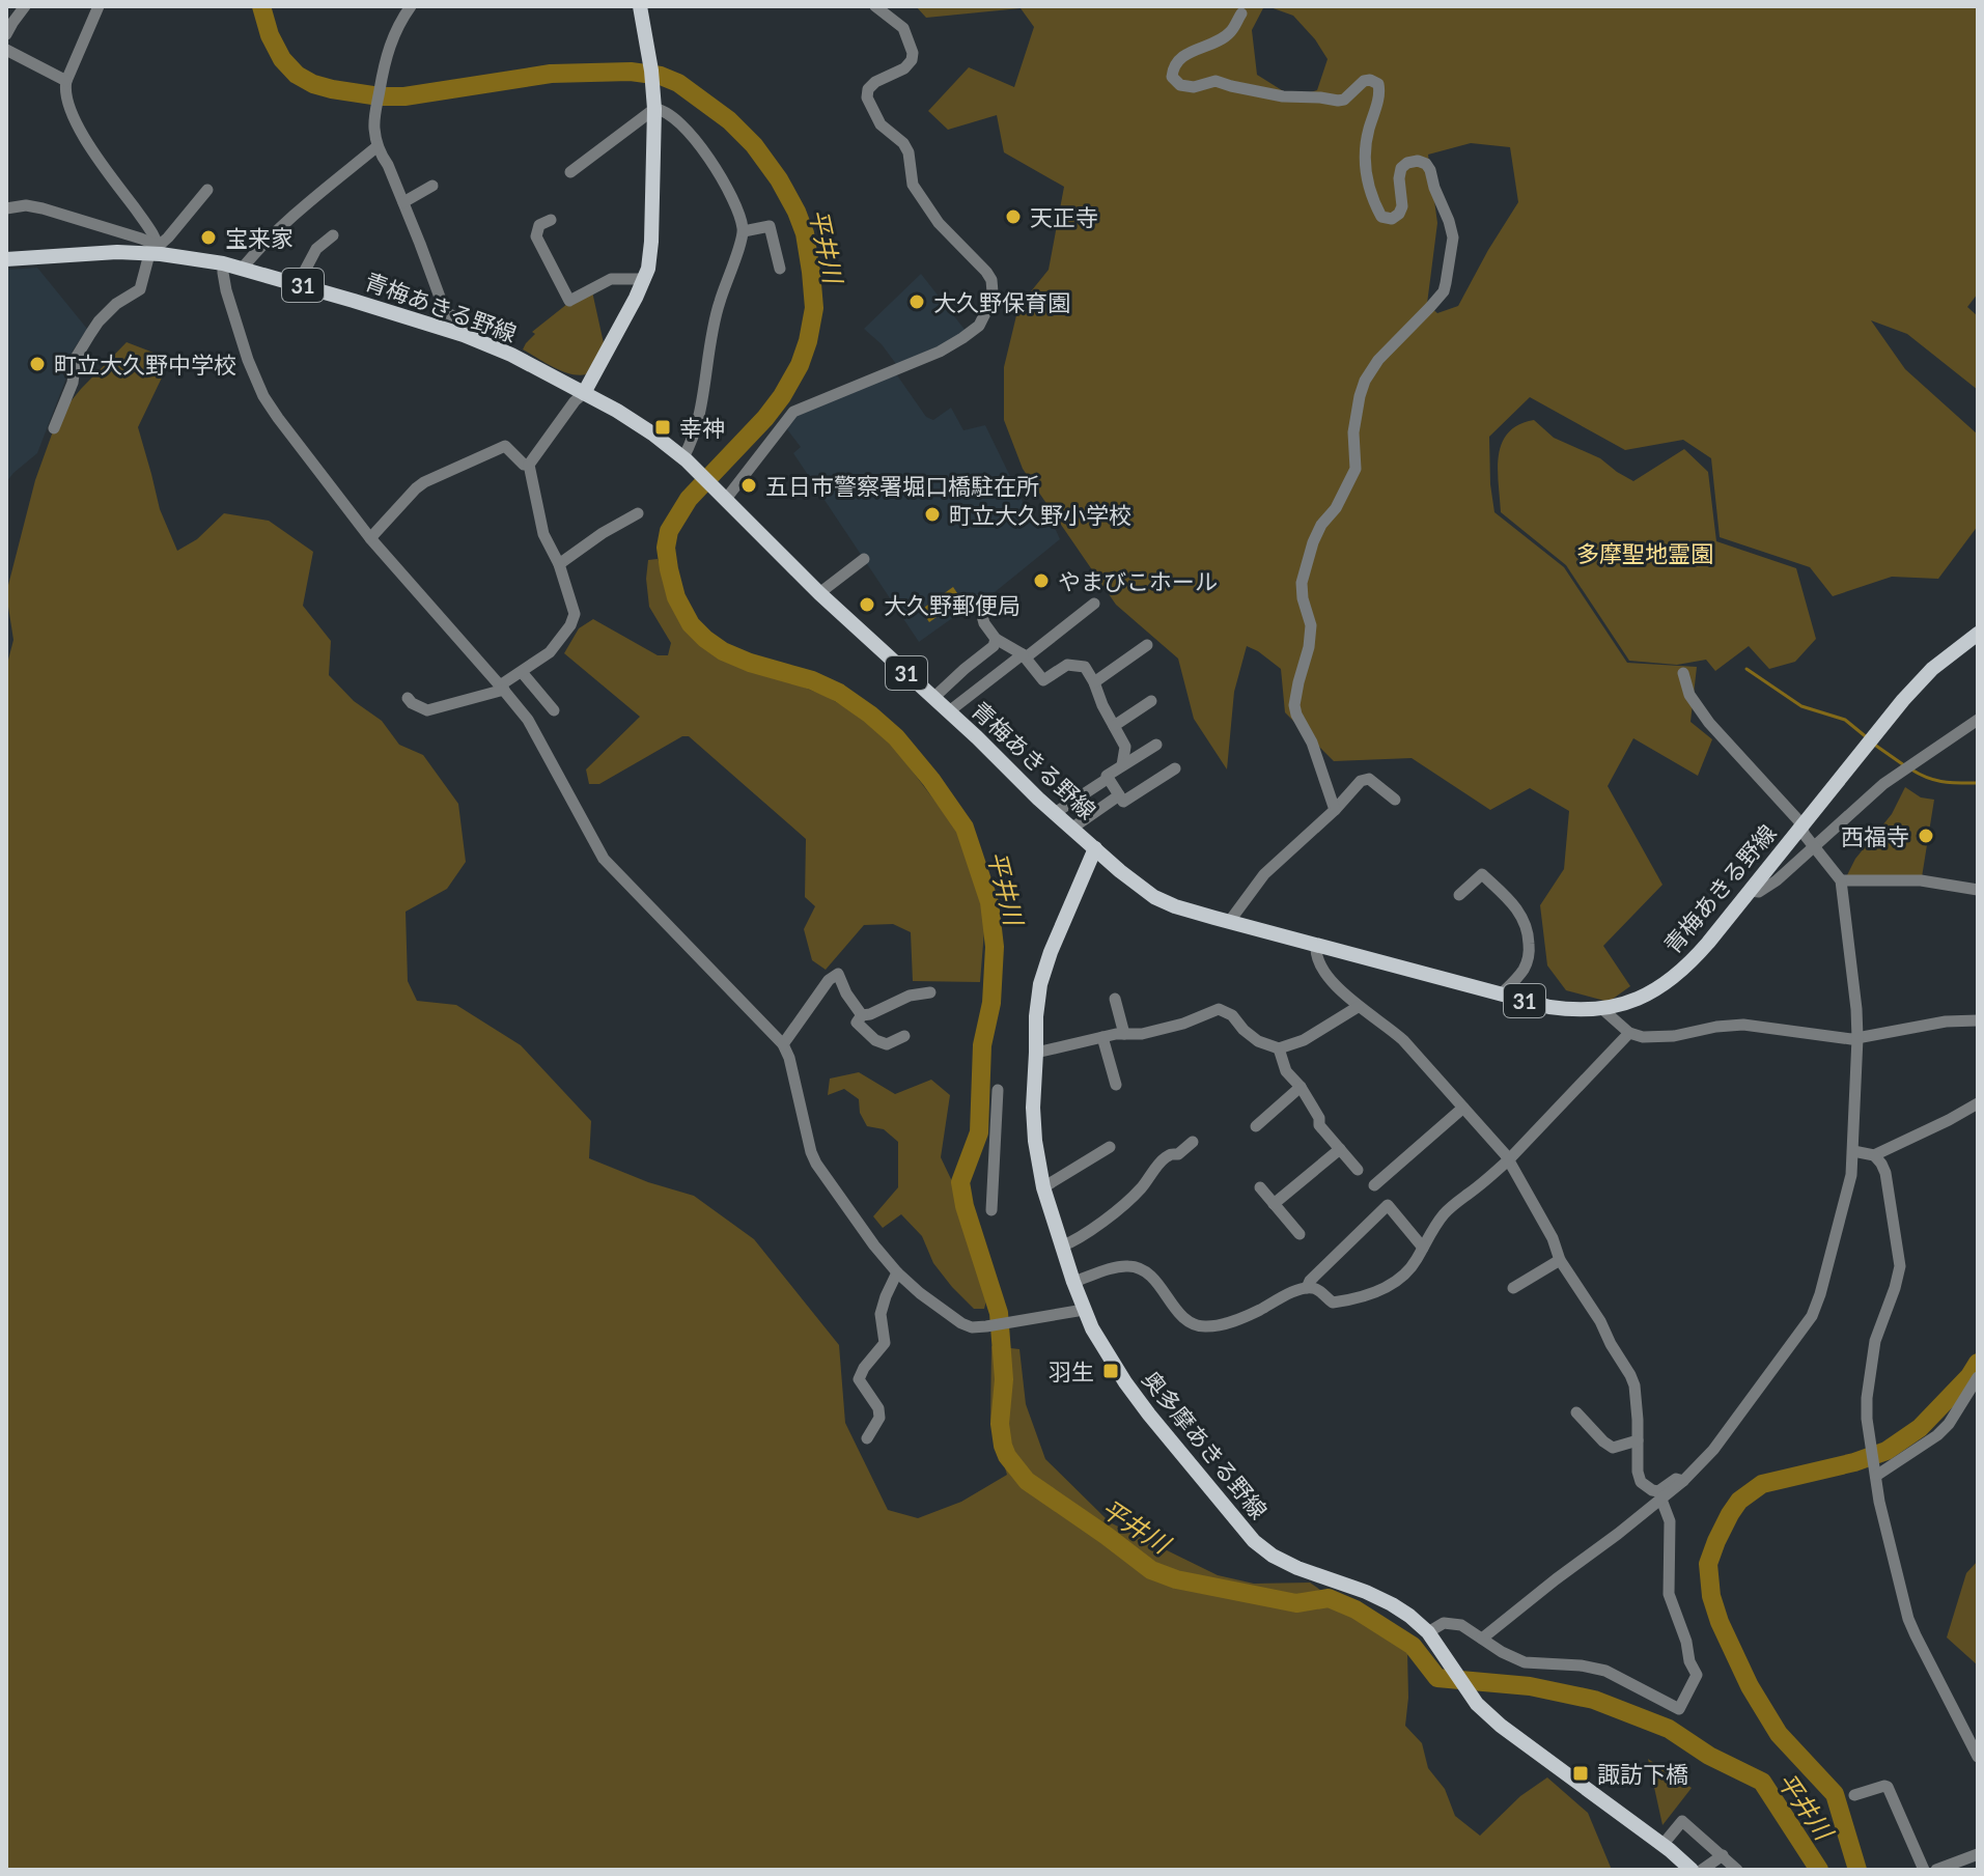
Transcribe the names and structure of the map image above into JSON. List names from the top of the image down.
{
  "streets": {
    "main road": ["31", "青梅あきる野線", "奥多摩あきる野線"]
  },
  "crossings": [
    ["青梅あきる野線", "奥多摩あきる野線"]
  ],
  "water": ["平井川"],
  "parks": ["多摩聖地霊園"],
  "places": {
    "other": [
      "天正寺",
      "宝来家",
      "大久野保育園",
      "町立大久野中学校",
      "五日市警察署堀口橋駐在所",
      "町立大久野小学校",
      "やまびこホール",
      "大久野郵便局",
      "西福寺"
    ],
    "transit": ["幸神", "羽生", "諏訪下橋"]
  }
}
